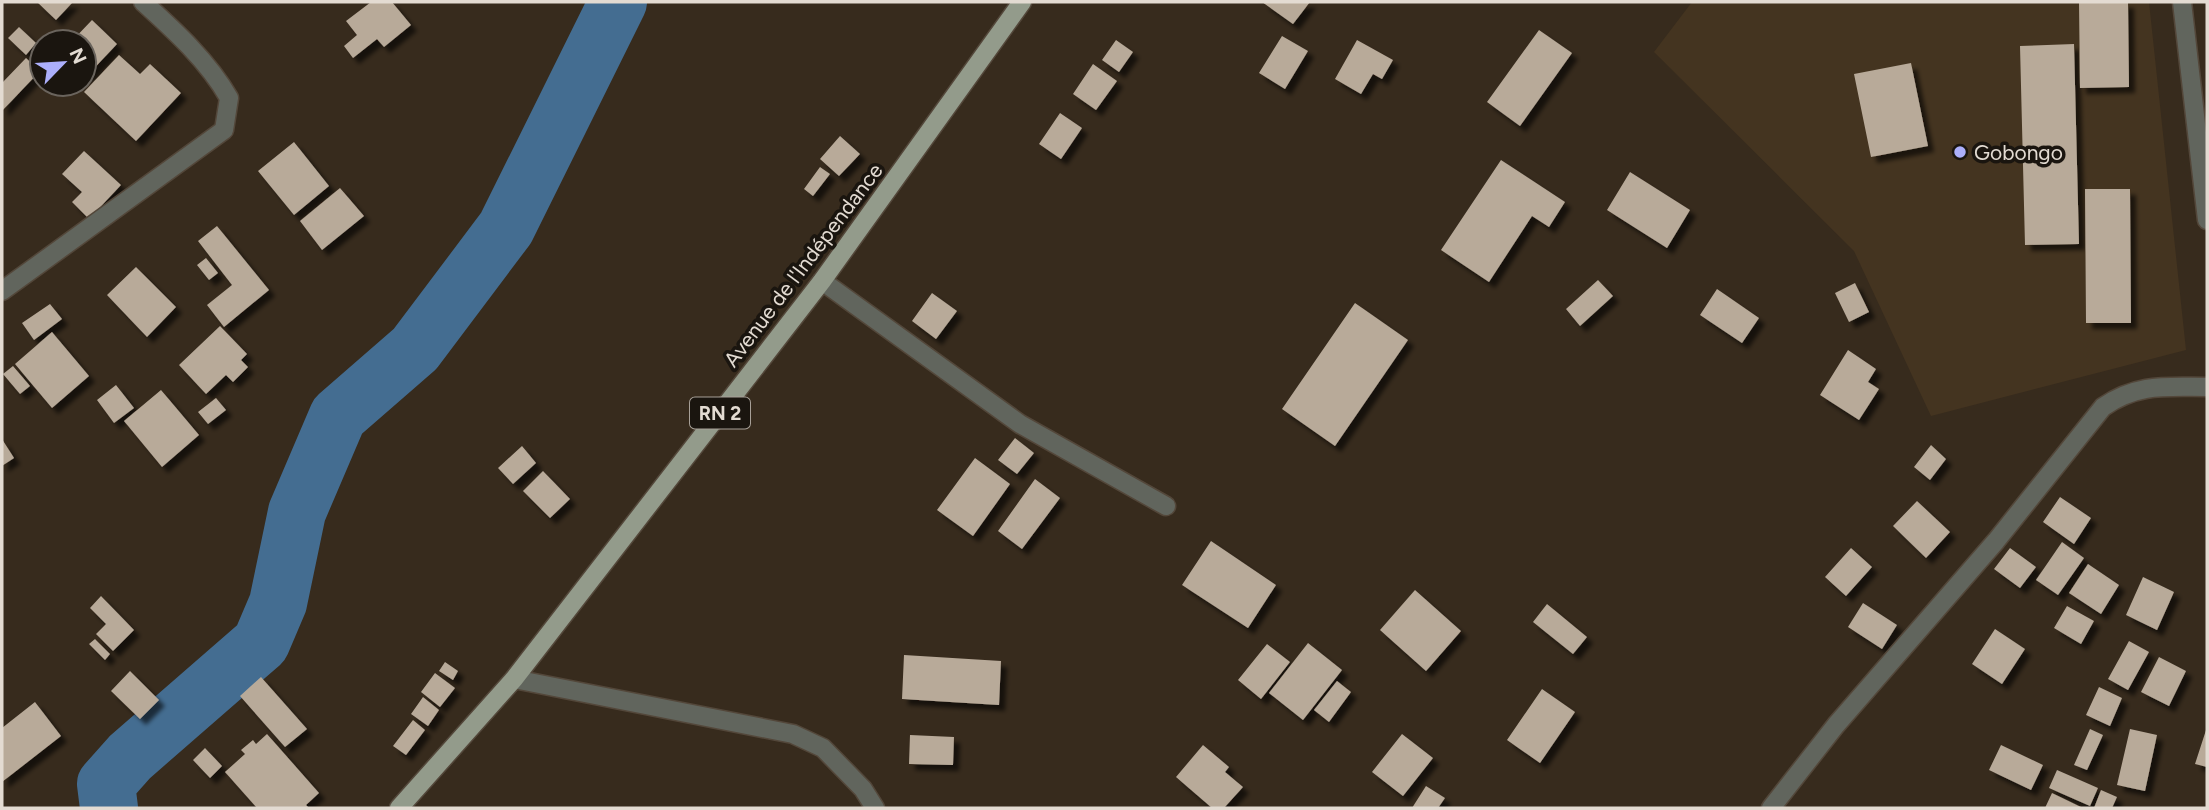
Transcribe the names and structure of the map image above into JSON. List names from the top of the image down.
{
  "streets": {
    "main road": ["Avenue de l'Indépendance", "RN 2"]
  },
  "places": ["Gobongo"],
  "north": "top right"
}
